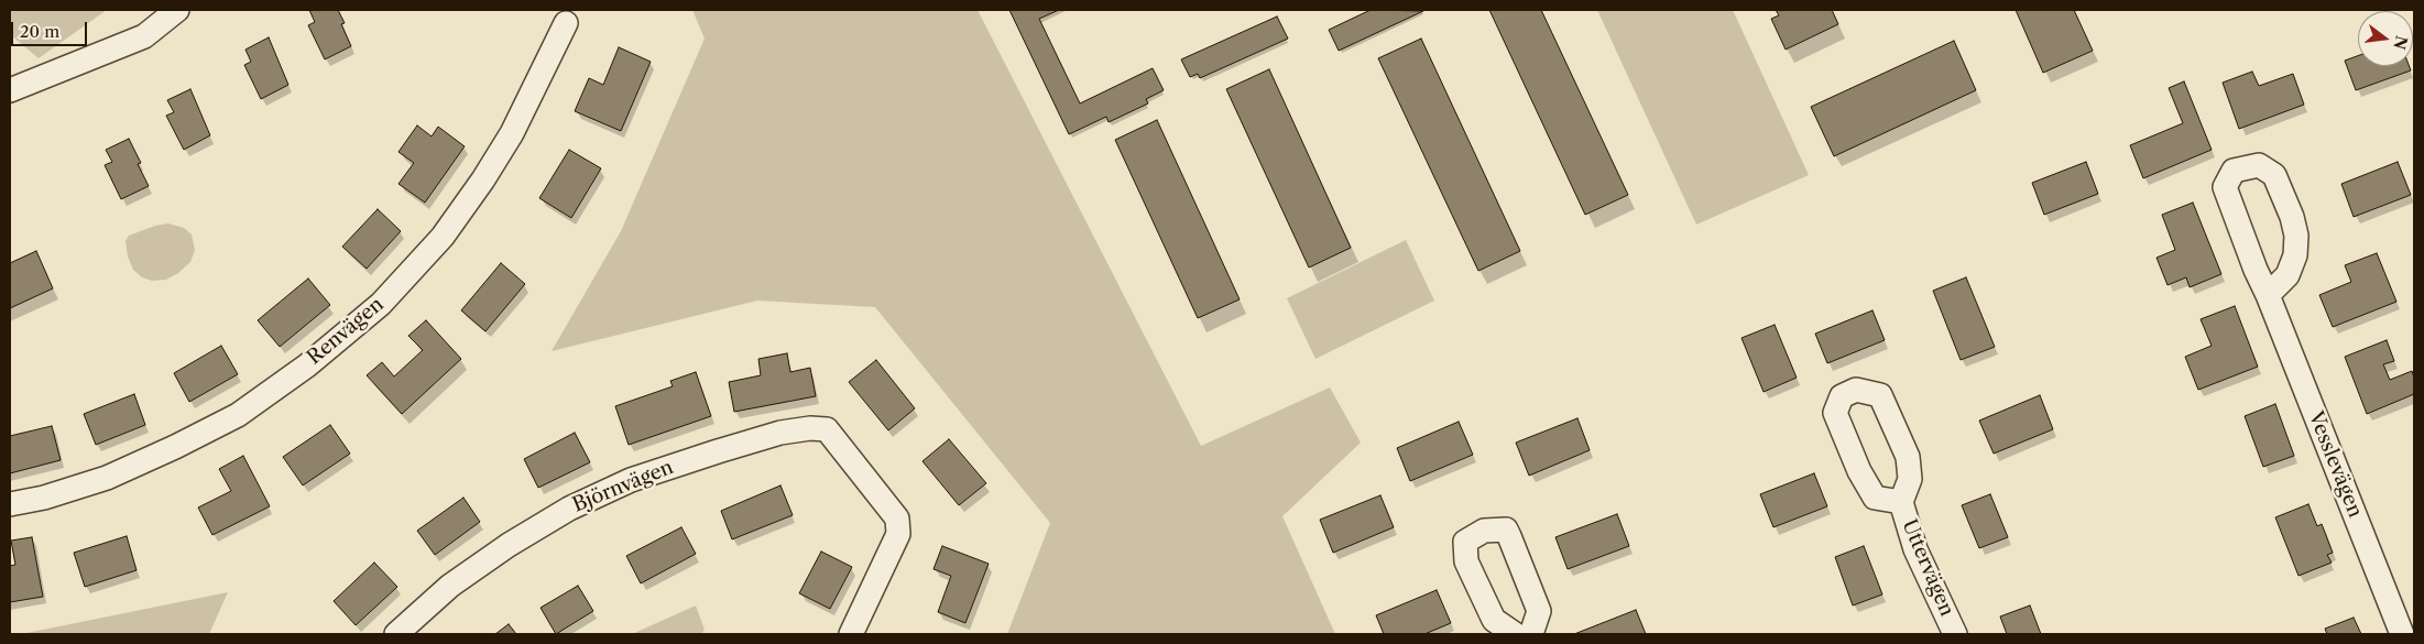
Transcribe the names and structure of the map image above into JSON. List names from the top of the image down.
{
  "streets": {
    "street": [
      "Renvägen",
      "Vesslevägen",
      "Björnvägen",
      "Uttervägen"
    ]
  },
  "scale_bar": "20 m",
  "north": "right"
}
